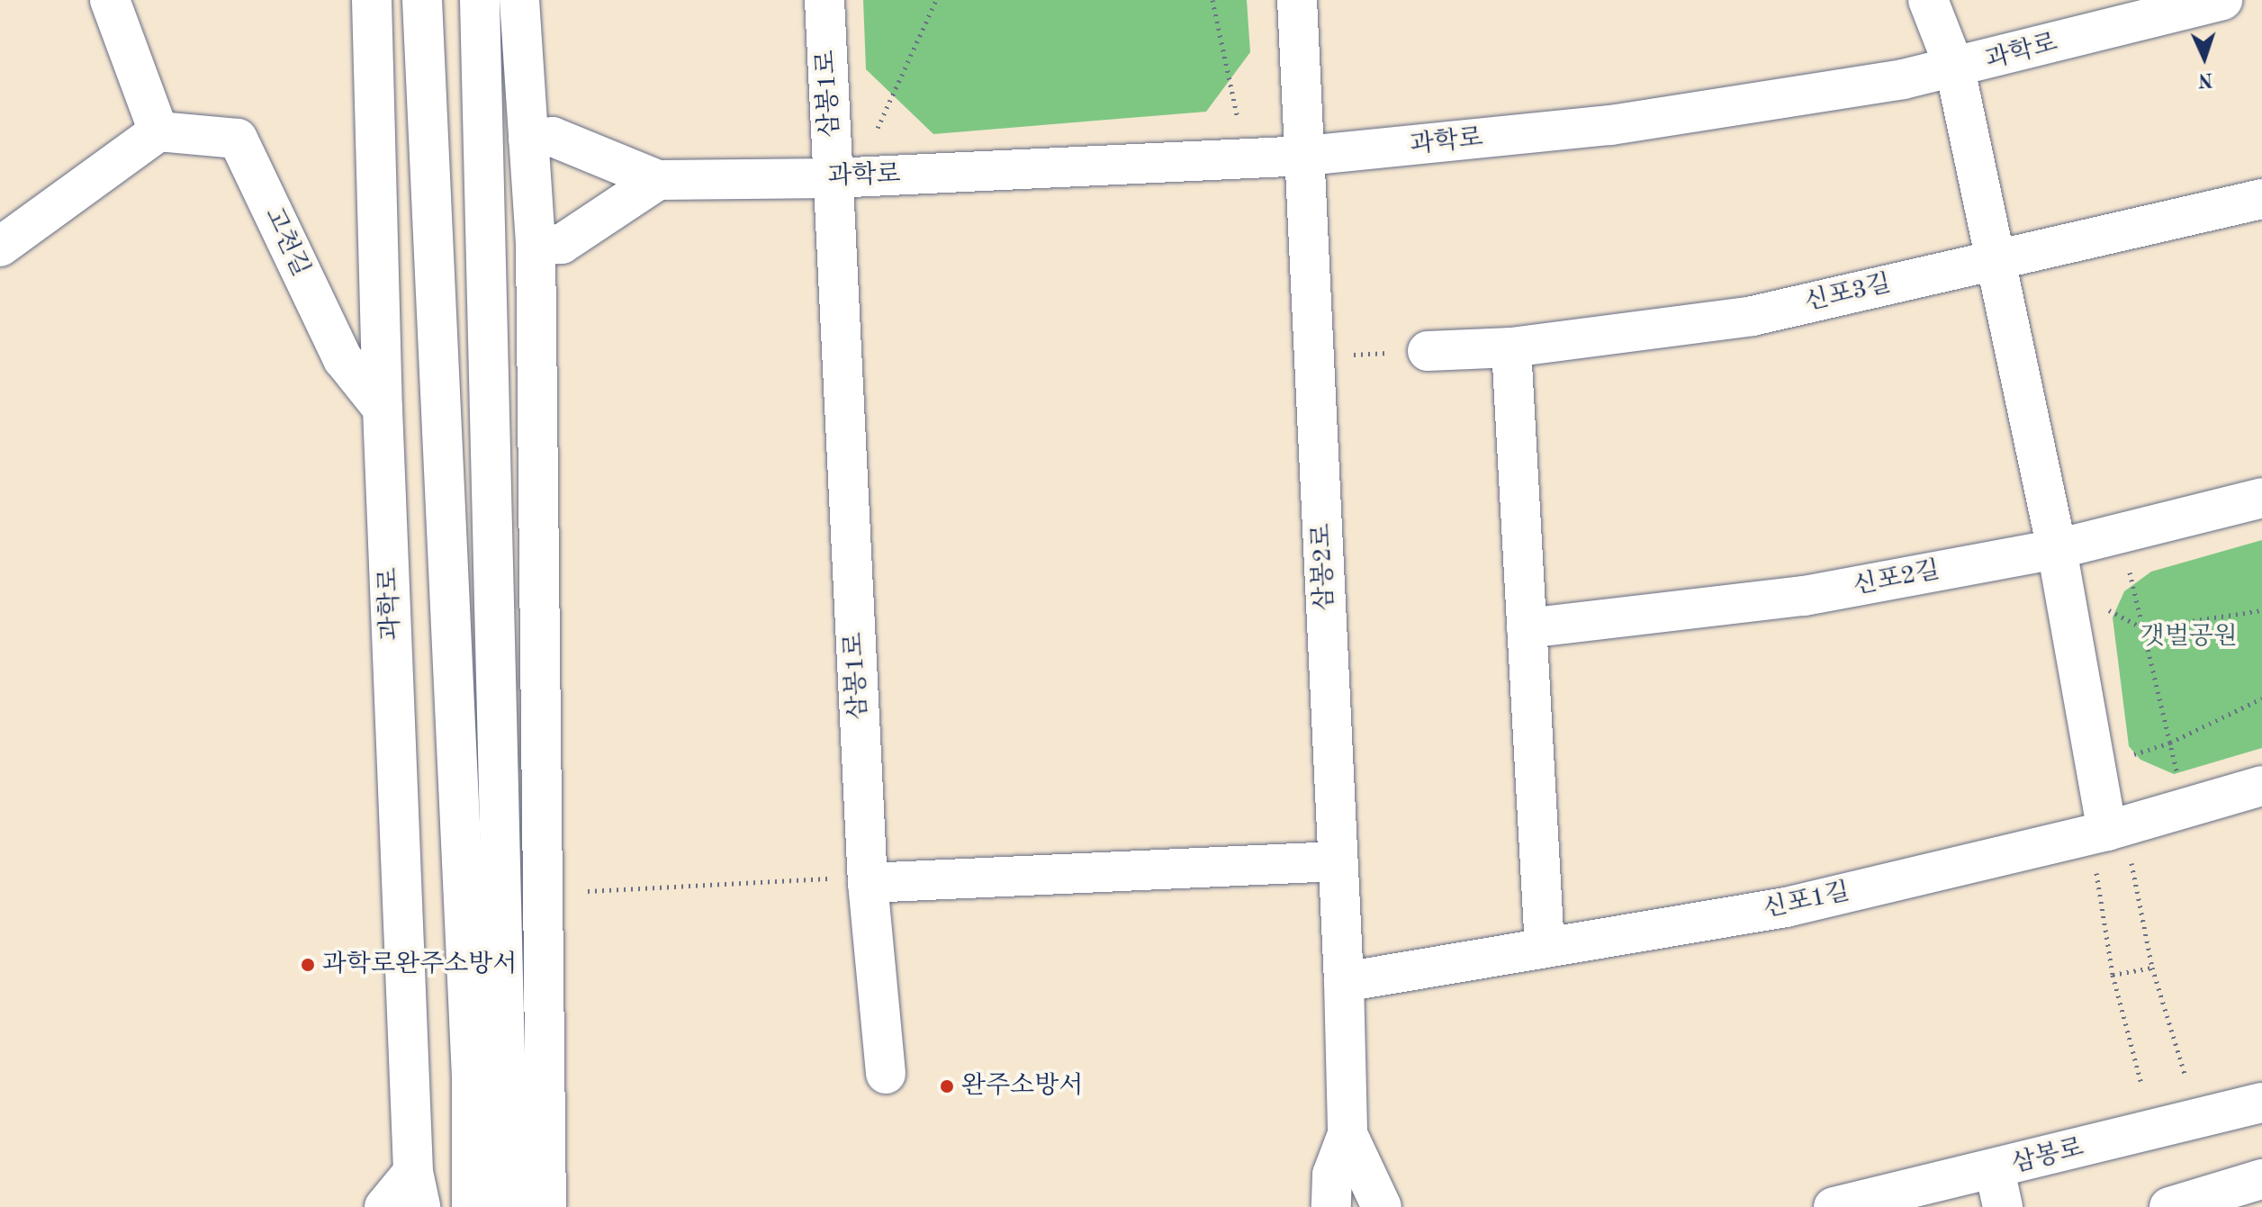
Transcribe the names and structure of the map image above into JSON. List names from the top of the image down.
{
  "streets": {
    "street": [
      "과학로",
      "삼봉1로",
      "고천길",
      "신포3길",
      "삼봉2로",
      "신포2길",
      "신포1길",
      "삼봉로"
    ]
  },
  "crossings": [
    ["과학로", "삼봉1로"],
    ["과학로", "고천길"],
    ["과학로", "삼봉2로"],
    ["삼봉2로", "신포1길"]
  ],
  "parks": ["갯벌공원"],
  "places": ["과학로완주소방서", "완주소방서"],
  "north": "bottom"
}
